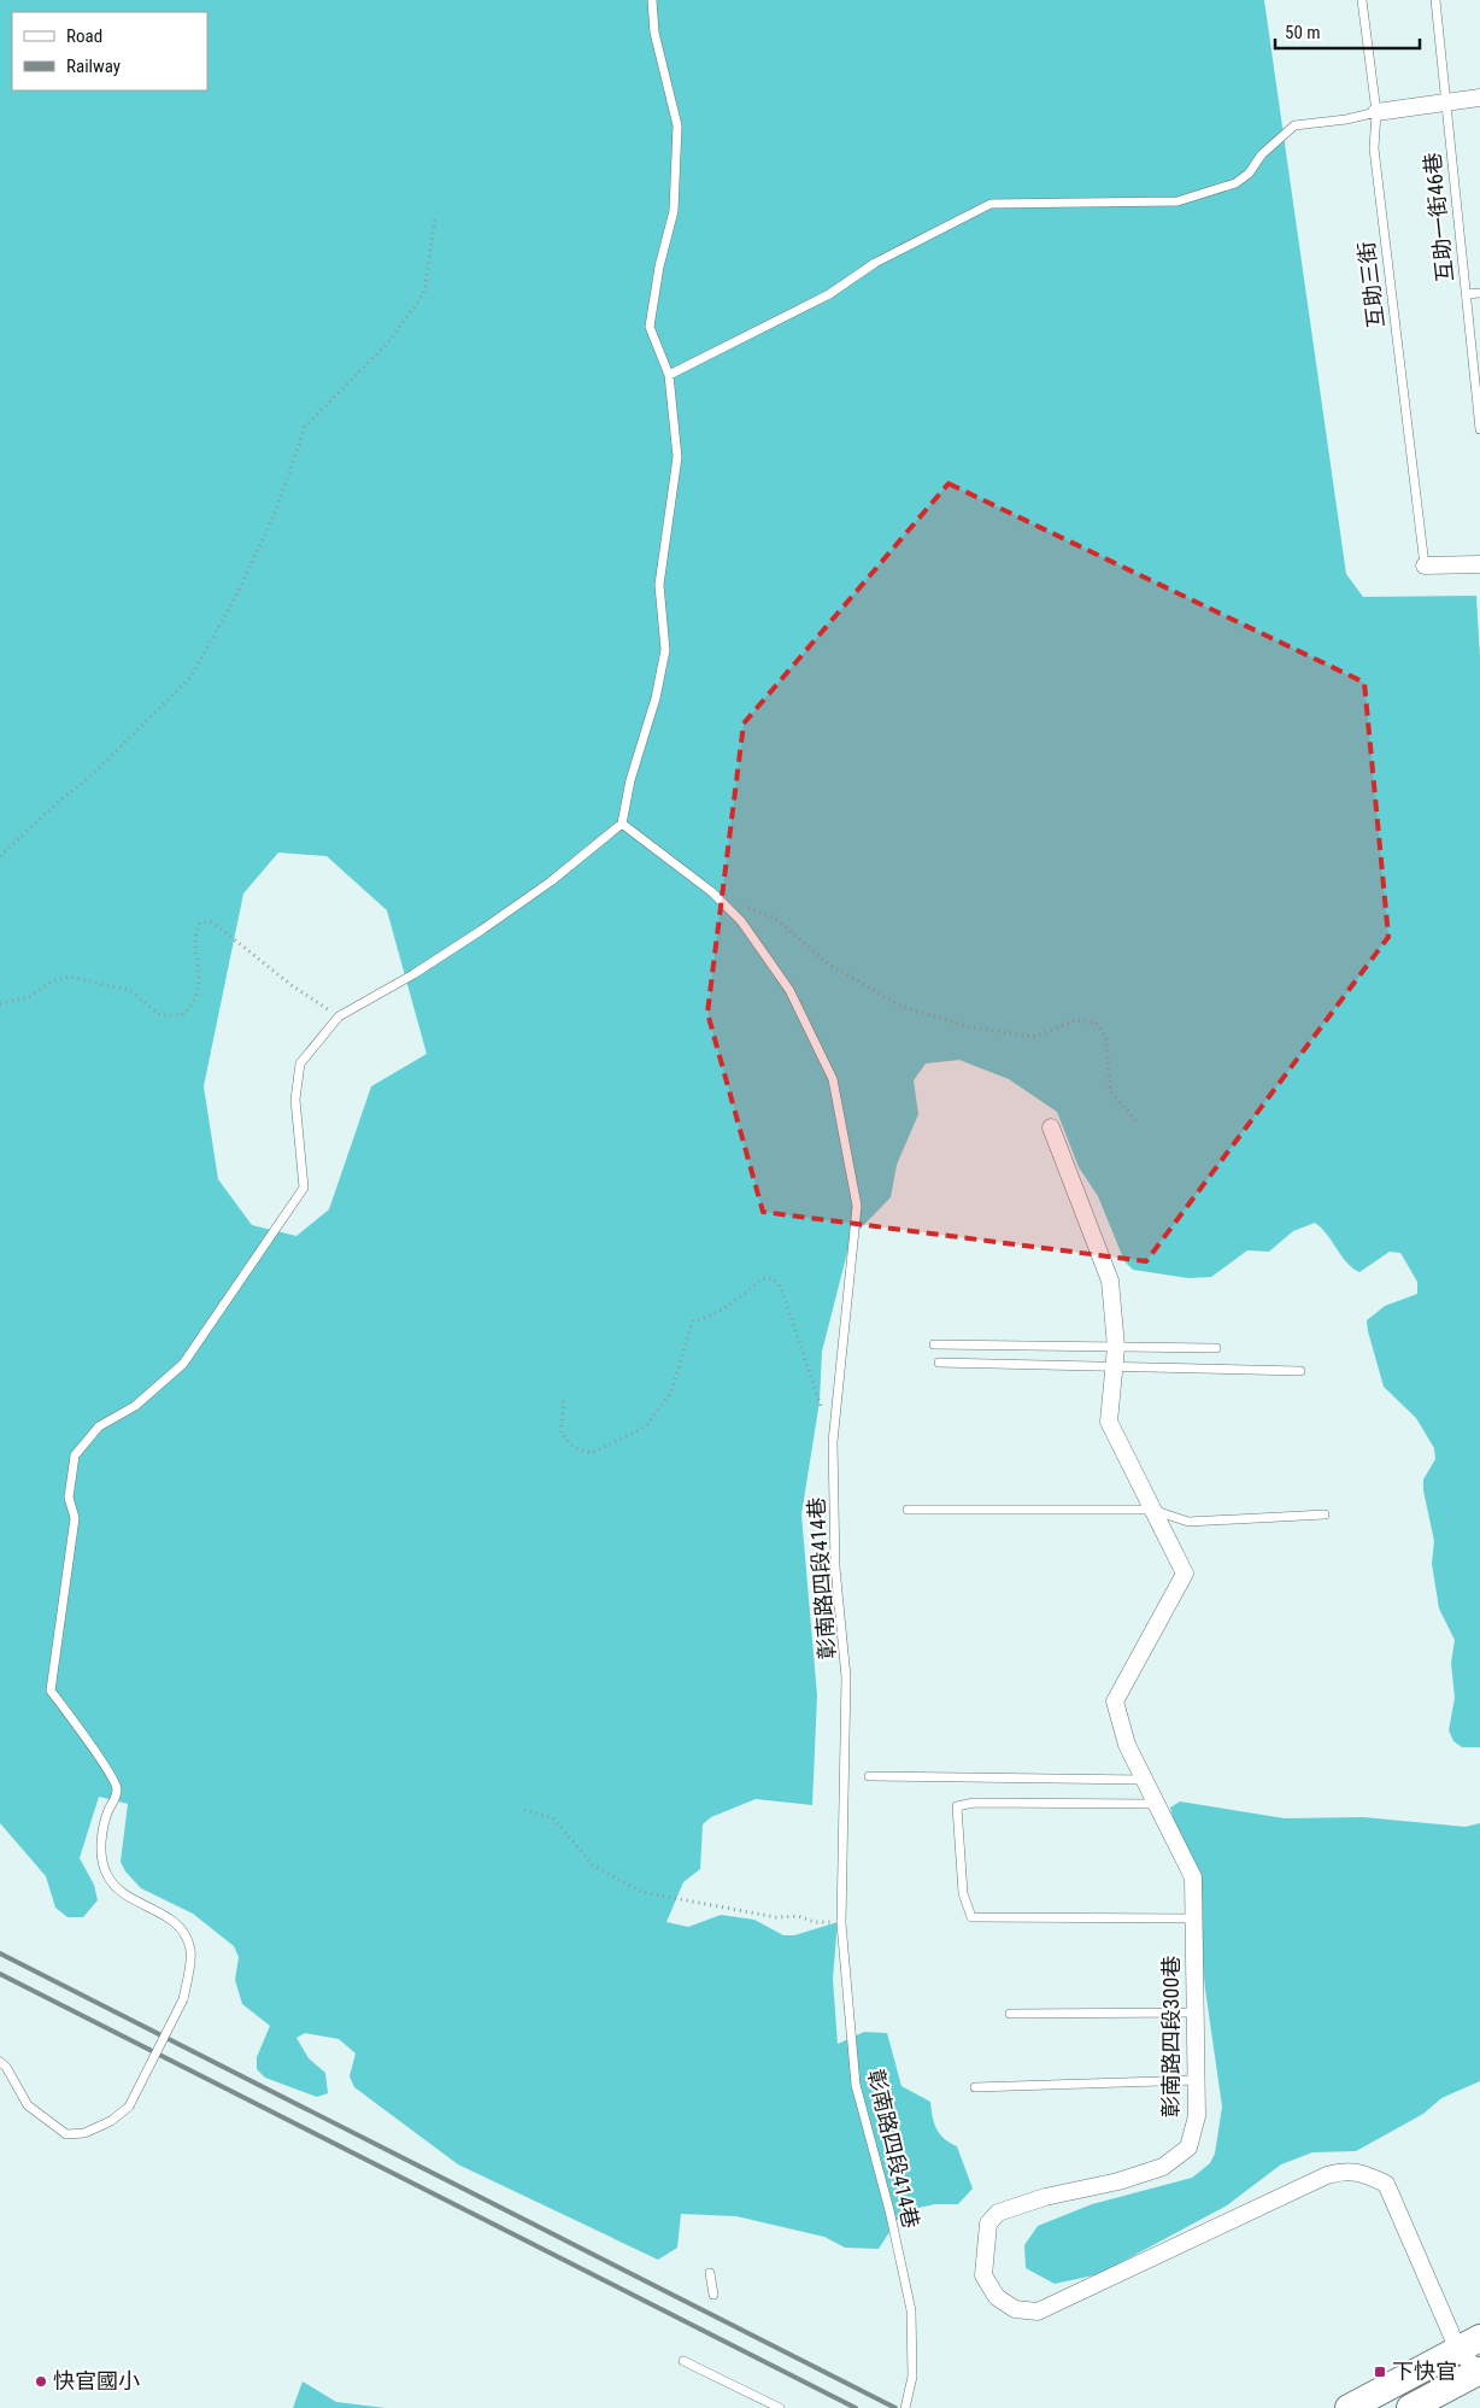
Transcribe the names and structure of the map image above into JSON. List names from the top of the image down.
{
  "streets": {
    "street": ["彰南路四段300巷"],
    "lane": ["互助一街46巷", "互助三街", "彰南路四段414巷"]
  },
  "places": {
    "transit": ["下快官"],
    "other": ["快官國小"]
  },
  "legend": ["Road", "Railway"],
  "scale_bar": "50 m"
}
